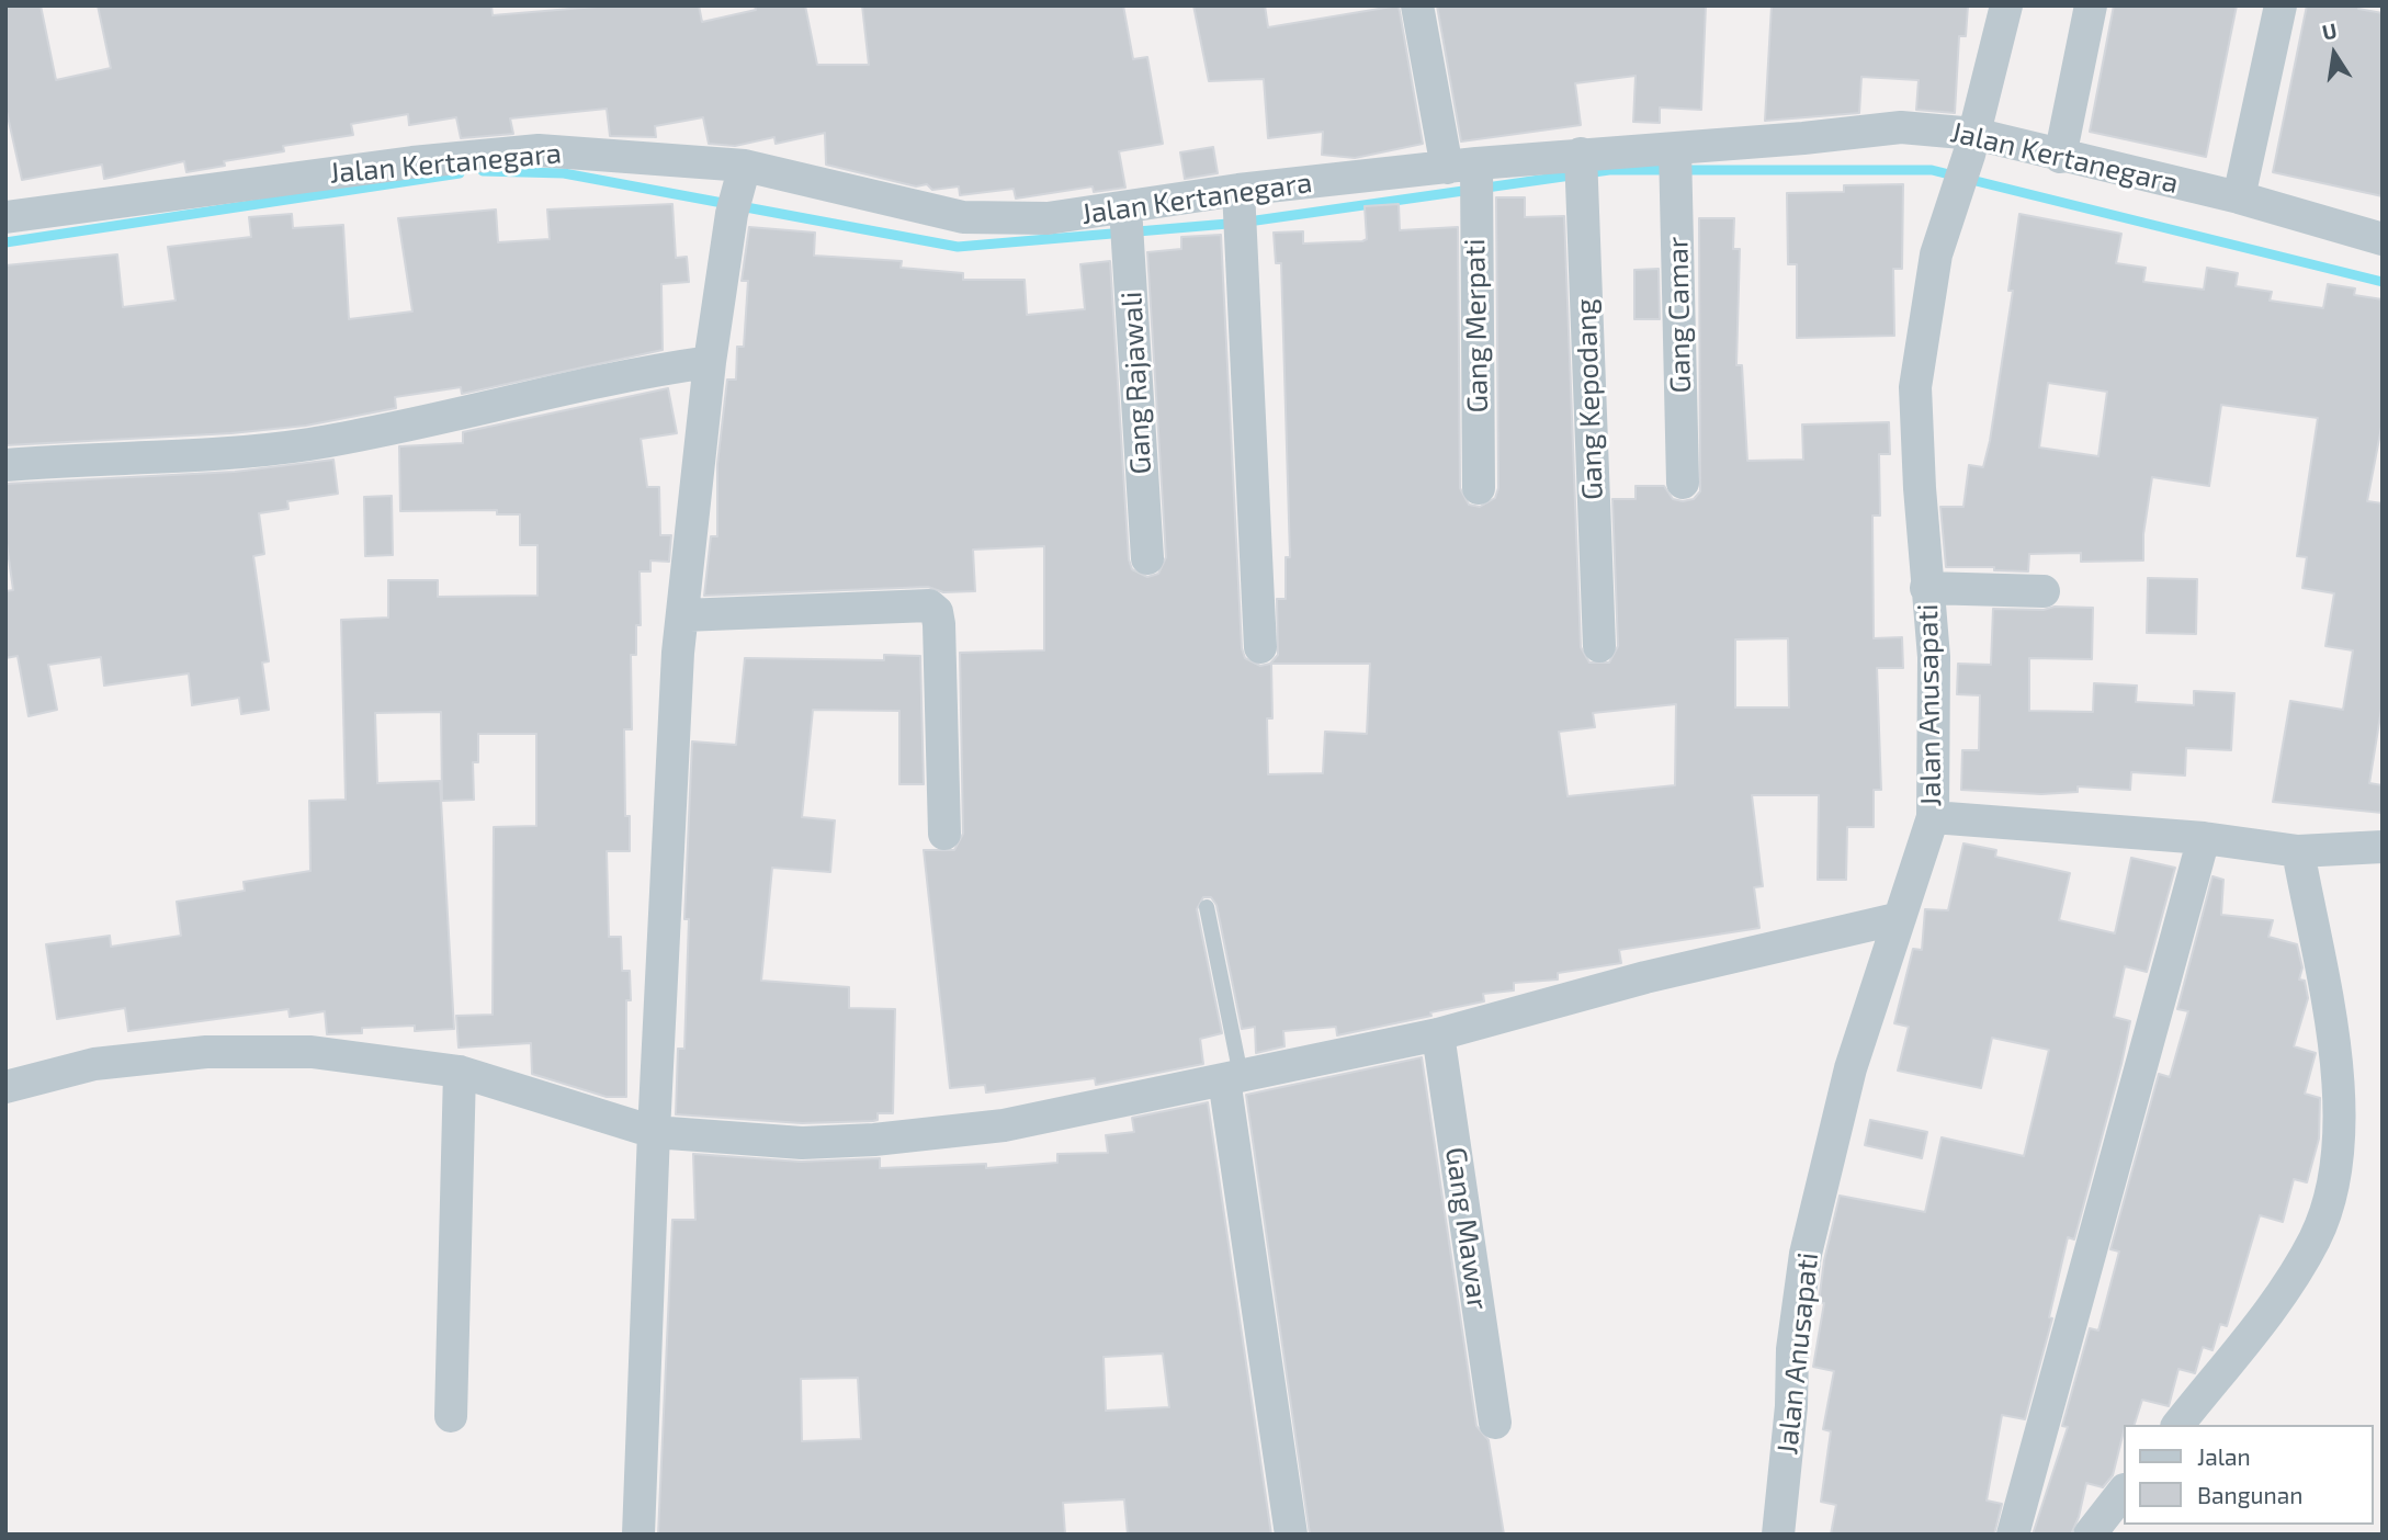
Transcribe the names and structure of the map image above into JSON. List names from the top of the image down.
{
  "streets": {
    "street": [
      "Jalan Kertanegara",
      "Gang Camar",
      "Gang Merpati",
      "Gang Rajawali",
      "Gang Kepodang",
      "Jalan Anusapati",
      "Gang Mawar"
    ]
  },
  "crossings": [
    ["Jalan Kertanegara", "Gang Camar"],
    ["Jalan Kertanegara", "Gang Merpati"],
    ["Jalan Kertanegara", "Gang Rajawali"],
    ["Jalan Kertanegara", "Gang Kepodang"],
    ["Jalan Kertanegara", "Jalan Anusapati"]
  ],
  "legend": ["Jalan", "Bangunan"],
  "north": "top"
}
